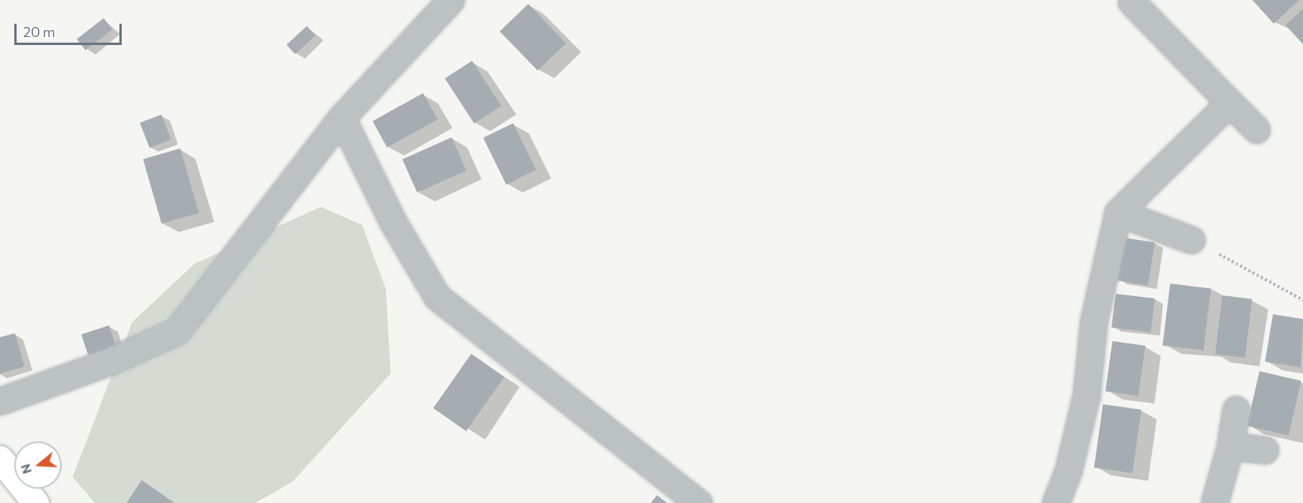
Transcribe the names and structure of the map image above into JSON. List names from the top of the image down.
{
  "scale_bar": "20 m",
  "north": "left"
}
